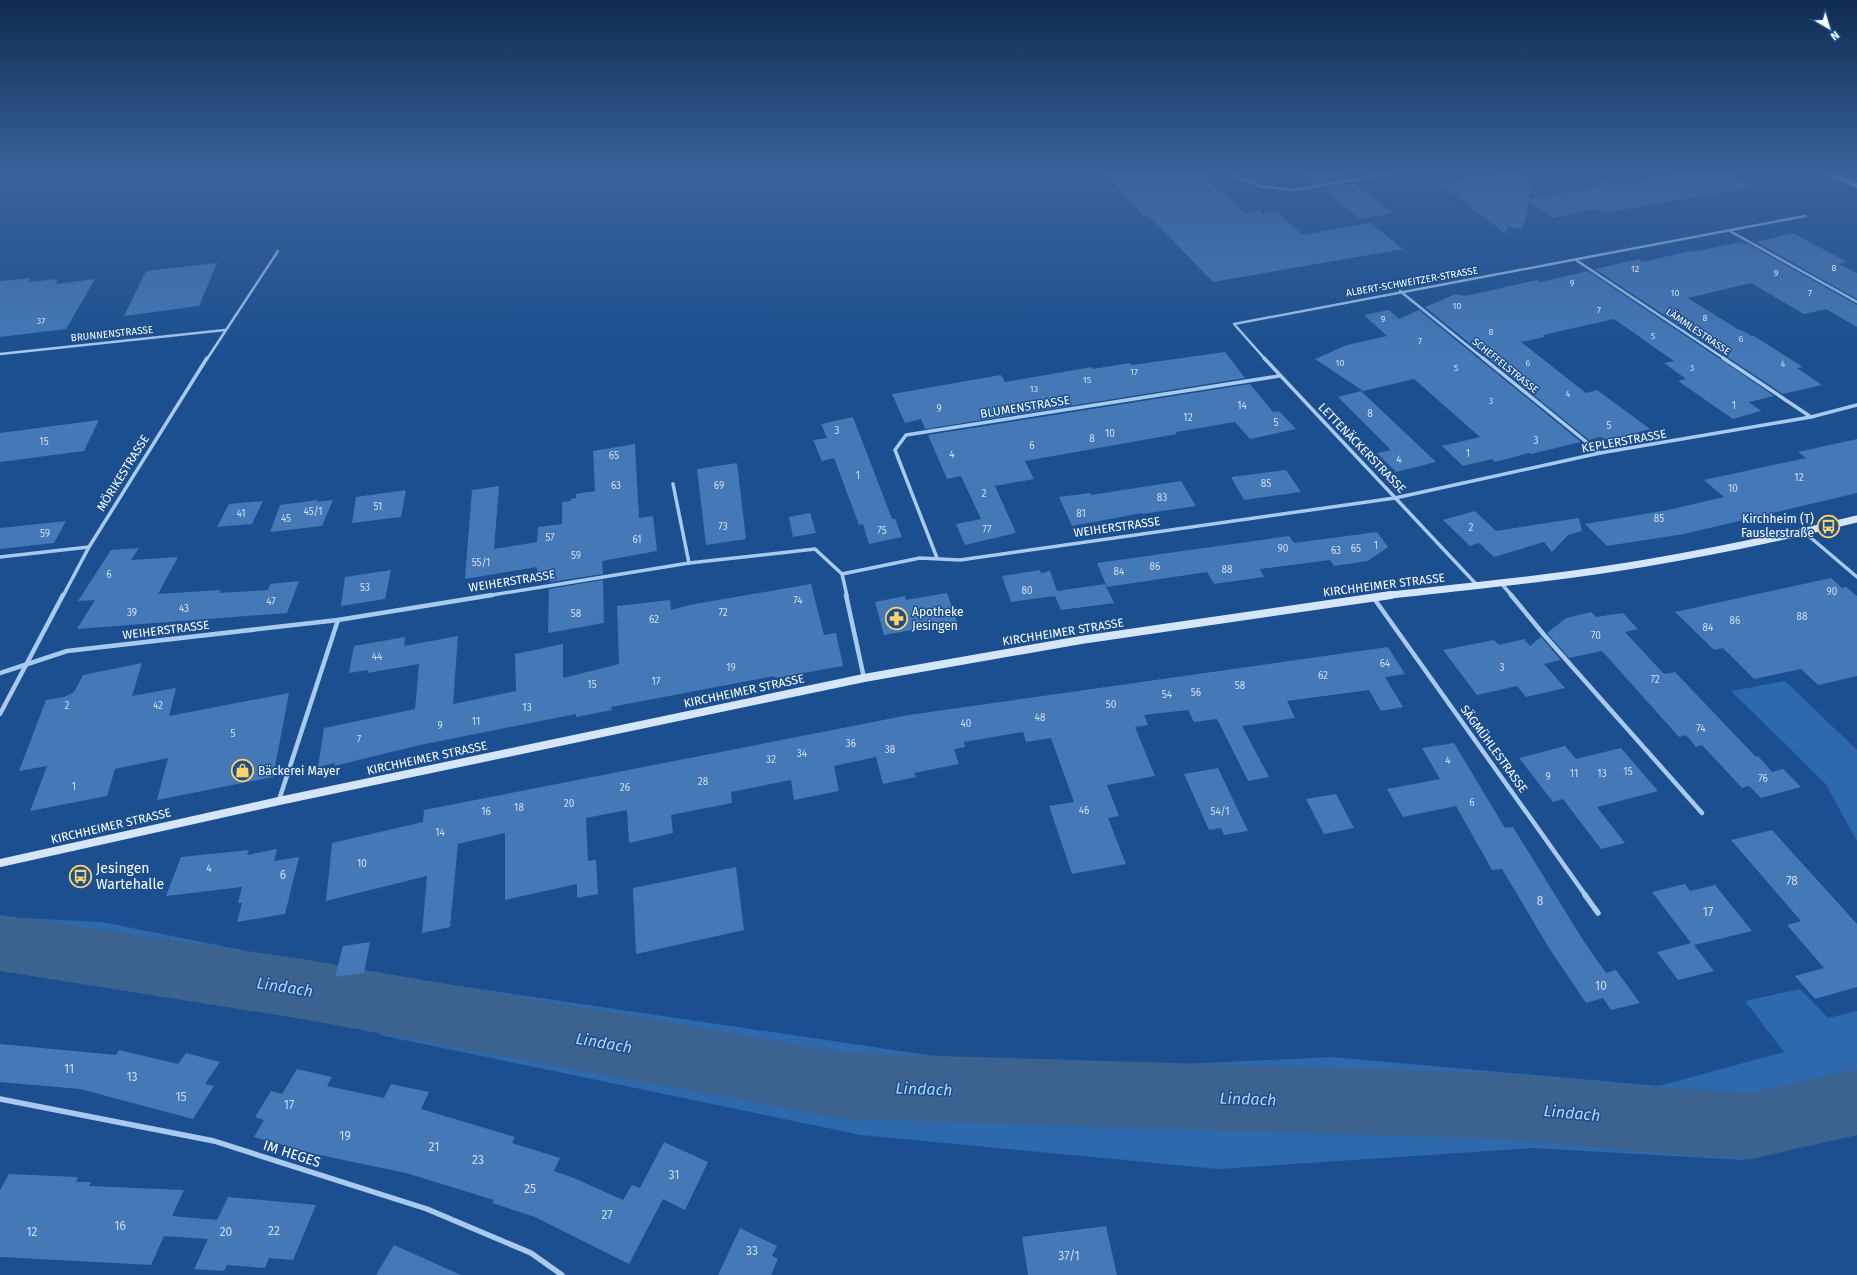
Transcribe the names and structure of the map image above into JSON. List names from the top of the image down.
{
  "streets": {
    "main road": ["KIRCHHEIMER STRASSE"],
    "street": [
      "ALBERT-SCHWEITZER-STRASSE",
      "LÄMMLESTRASSE",
      "BRUNNENSTRASSE",
      "SCHEFFELSTRASSE",
      "BLUMENSTRASSE",
      "KEPLERSTRASSE",
      "LETTENÄCKERSTRASSE",
      "MÖRIKESTRASSE",
      "WEIHERSTRASSE",
      "SÄGMÜHLESTRASSE",
      "IM HEGES"
    ]
  },
  "crossings": [
    ["ALBERT-SCHWEITZER-STRASSE", "LÄMMLESTRASSE"],
    ["ALBERT-SCHWEITZER-STRASSE", "SCHEFFELSTRASSE"],
    ["ALBERT-SCHWEITZER-STRASSE", "LETTENÄCKERSTRASSE"],
    ["LÄMMLESTRASSE", "KEPLERSTRASSE"],
    ["BRUNNENSTRASSE", "MÖRIKESTRASSE"],
    ["SCHEFFELSTRASSE", "KEPLERSTRASSE"],
    ["BLUMENSTRASSE", "LETTENÄCKERSTRASSE"],
    ["BLUMENSTRASSE", "WEIHERSTRASSE"],
    ["KEPLERSTRASSE", "LETTENÄCKERSTRASSE"],
    ["KEPLERSTRASSE", "WEIHERSTRASSE"],
    ["LETTENÄCKERSTRASSE", "WEIHERSTRASSE"],
    ["LETTENÄCKERSTRASSE", "KIRCHHEIMER STRASSE"],
    ["MÖRIKESTRASSE", "WEIHERSTRASSE"],
    ["KIRCHHEIMER STRASSE", "SÄGMÜHLESTRASSE"]
  ],
  "water": ["Lindach"],
  "places": {
    "bus stop": ["Kirchheim (T) Fauslerstraße", "Jesingen Wartehalle"],
    "pharmacy": ["Apotheke Jesingen"],
    "shop": ["Bäckerei Mayer"]
  },
  "house_numbers": [
    "8",
    "12",
    "9",
    "9",
    "10",
    "7",
    "10",
    "7",
    "8",
    "9",
    "37",
    "8",
    "5",
    "6",
    "7",
    "10",
    "6",
    "4",
    "5",
    "3",
    "17",
    "15",
    "13",
    "4",
    "3",
    "14",
    "1",
    "9",
    "8",
    "12",
    "5",
    "5",
    "3",
    "10",
    "8",
    "3",
    "15",
    "6",
    "1",
    "4",
    "65",
    "4",
    "1",
    "12",
    "85",
    "63",
    "69",
    "10",
    "2",
    "83",
    "51",
    "45/1",
    "41",
    "81",
    "45",
    "85",
    "73",
    "2",
    "77",
    "75",
    "59",
    "57",
    "61",
    "1",
    "90",
    "65",
    "63",
    "59",
    "55/1",
    "86",
    "88",
    "84",
    "6",
    "53",
    "80",
    "90",
    "74",
    "47",
    "43",
    "39",
    "72",
    "58",
    "88",
    "62",
    "86",
    "84",
    "70",
    "44",
    "64",
    "19",
    "3",
    "62",
    "72",
    "17",
    "15",
    "58",
    "56",
    "54",
    "50",
    "2",
    "42",
    "13",
    "48",
    "11",
    "40",
    "9",
    "74",
    "5",
    "7",
    "36",
    "38",
    "34",
    "32",
    "4",
    "15",
    "11",
    "13",
    "9",
    "76",
    "28",
    "1",
    "26",
    "6",
    "20",
    "18",
    "46",
    "16",
    "54/1",
    "14",
    "10",
    "4",
    "6",
    "78",
    "8",
    "17",
    "10",
    "11",
    "13",
    "15",
    "17",
    "19",
    "21",
    "23",
    "31",
    "25",
    "27",
    "16",
    "22",
    "12",
    "20",
    "33",
    "37/1"
  ],
  "north": "bottom right"
}
